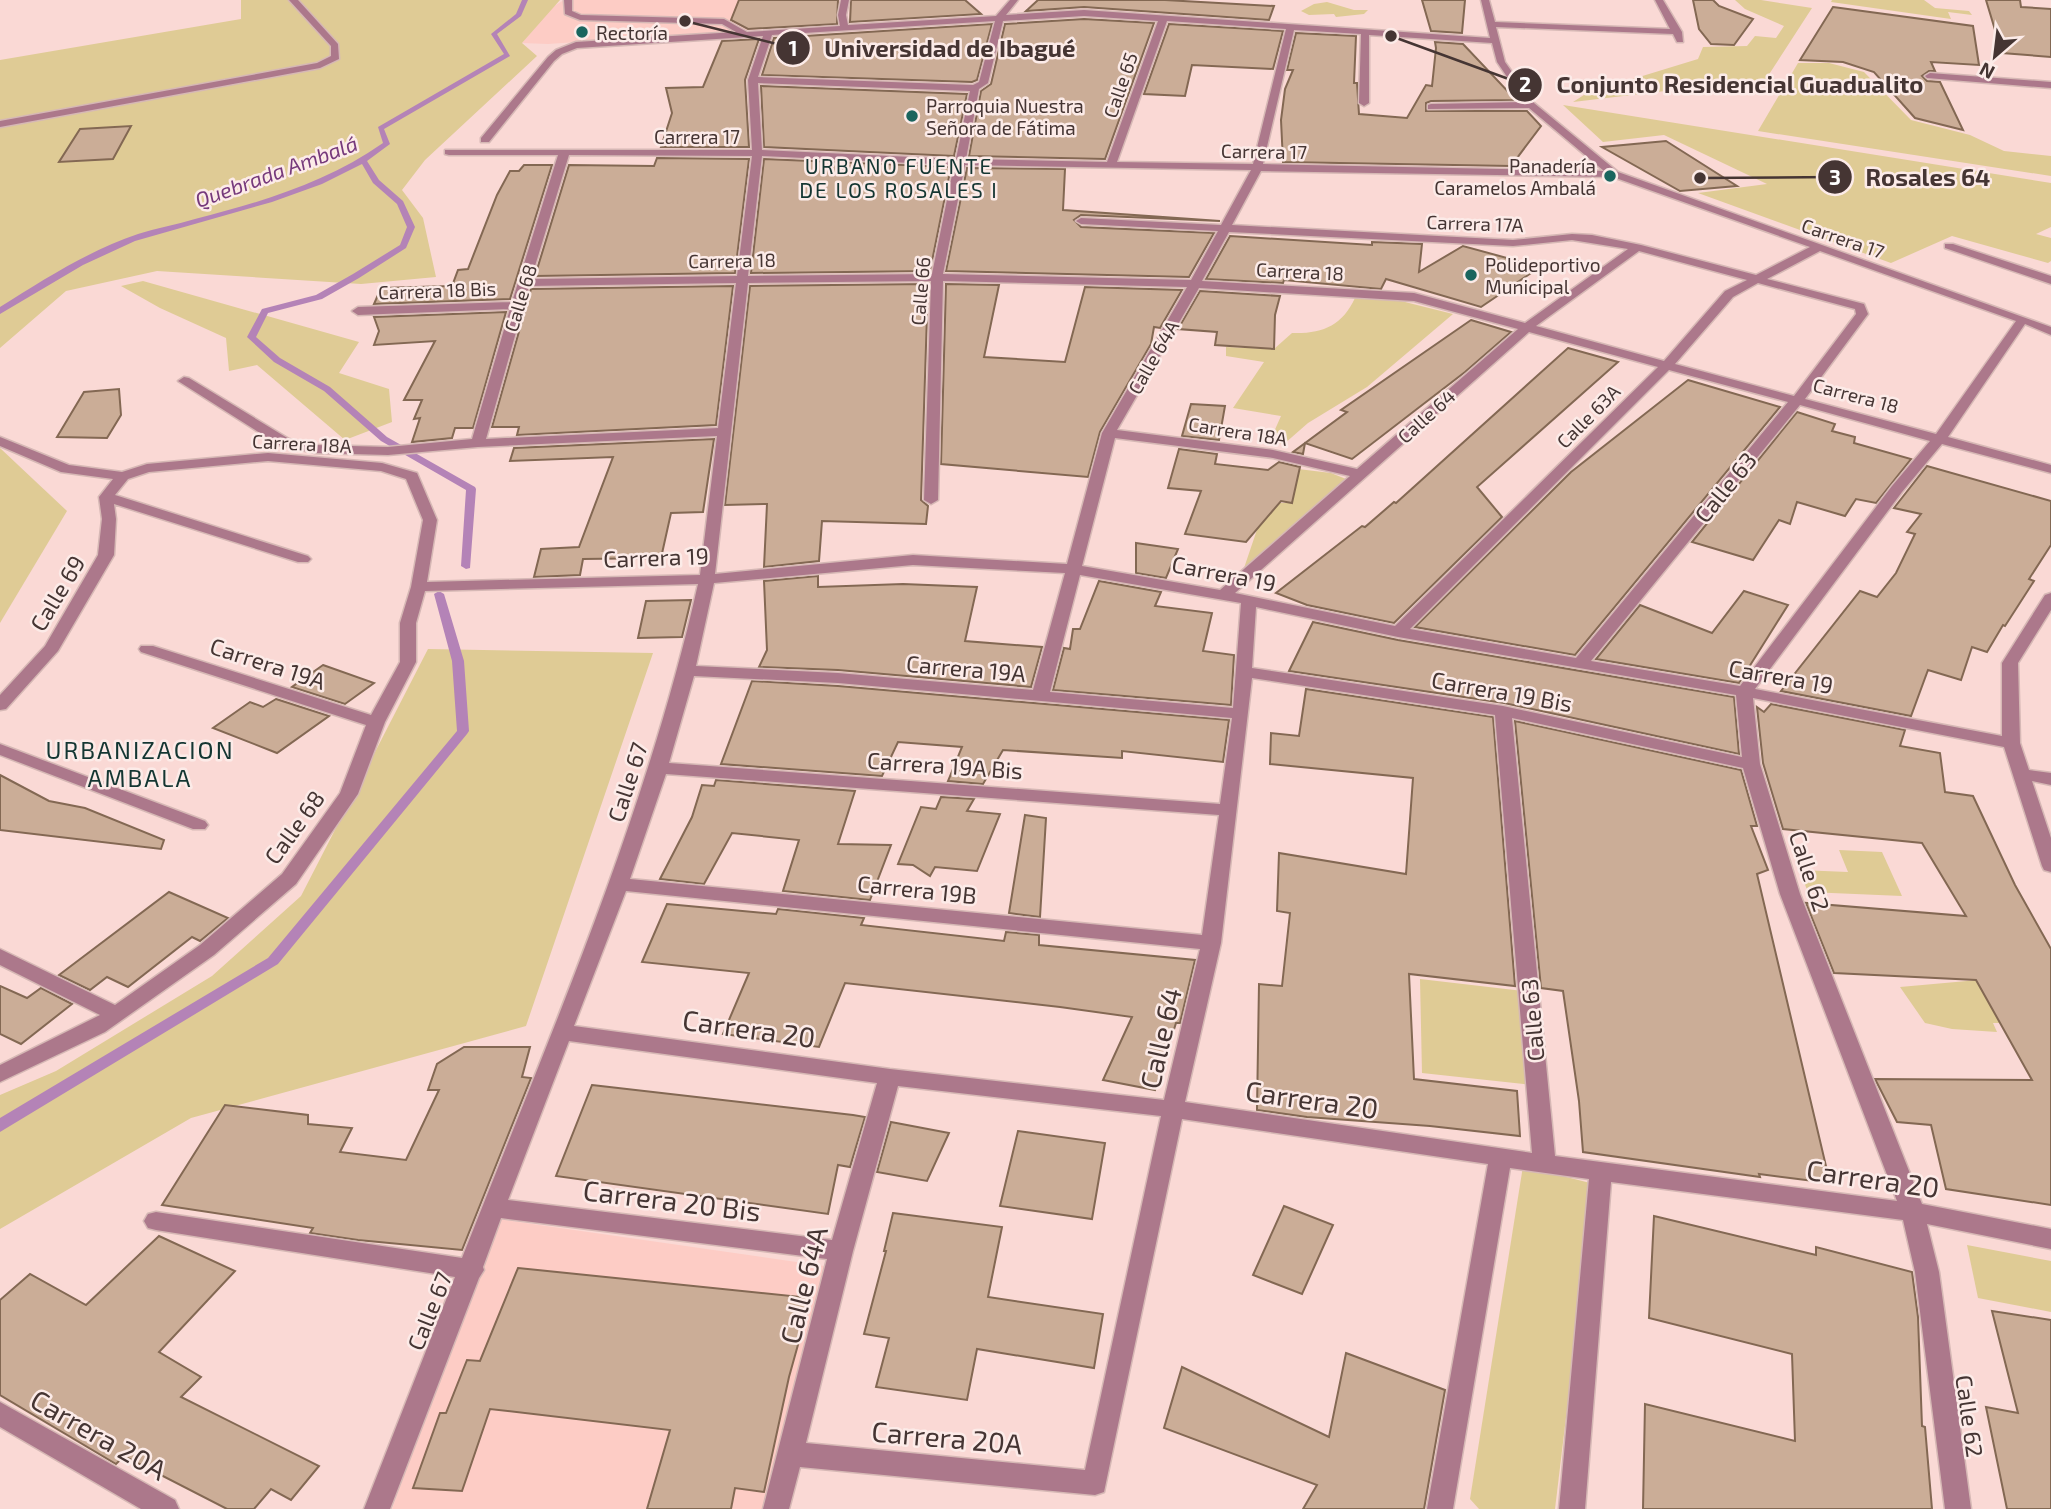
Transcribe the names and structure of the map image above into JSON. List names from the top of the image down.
{
  "streets": {
    "street": [
      "Calle 65",
      "Carrera 17",
      "Carrera 17A",
      "Carrera 18",
      "Carrera 18 Bis",
      "Calle 66",
      "Calle 68",
      "Calle 64A",
      "Calle 64",
      "Calle 63A",
      "Carrera 18A",
      "Calle 63",
      "Carrera 19",
      "Calle 69",
      "Carrera 19A",
      "Carrera 19 Bis",
      "Carrera 19A Bis",
      "Calle 67",
      "Calle 62",
      "Carrera 19B",
      "Carrera 20",
      "Carrera 20 Bis",
      "Carrera 20A"
    ]
  },
  "crossings": [
    ["Calle 65", "Carrera 17"],
    ["Carrera 17", "Calle 66"],
    ["Carrera 17", "Calle 68"],
    ["Carrera 17", "Calle 64A"],
    ["Carrera 17", "Calle 63A"],
    ["Carrera 17", "Calle 67"],
    ["Carrera 17A", "Calle 64A"],
    ["Carrera 17A", "Calle 64"],
    ["Carrera 17A", "Calle 63A"],
    ["Carrera 17A", "Calle 63"],
    ["Carrera 18", "Calle 66"],
    ["Carrera 18", "Calle 68"],
    ["Carrera 18", "Calle 64A"],
    ["Carrera 18", "Calle 64"],
    ["Carrera 18", "Calle 63A"],
    ["Carrera 18", "Calle 63"],
    ["Carrera 18", "Calle 67"],
    ["Carrera 18 Bis", "Calle 68"],
    ["Calle 68", "Carrera 18A"],
    ["Calle 68", "Carrera 19"],
    ["Calle 68", "Carrera 19A"],
    ["Calle 64A", "Carrera 18A"],
    ["Calle 64A", "Carrera 19"],
    ["Calle 64A", "Carrera 19A"],
    ["Calle 64A", "Carrera 20"],
    ["Calle 64A", "Carrera 20 Bis"],
    ["Calle 64A", "Carrera 20A"],
    ["Calle 64", "Carrera 18A"],
    ["Calle 64", "Carrera 19"],
    ["Calle 64", "Carrera 19A"],
    ["Calle 64", "Carrera 19 Bis"],
    ["Calle 64", "Carrera 19A Bis"],
    ["Calle 64", "Carrera 19B"],
    ["Calle 64", "Carrera 20"],
    ["Calle 64", "Carrera 20A"],
    ["Calle 63A", "Carrera 19"],
    ["Calle 63", "Carrera 19"],
    ["Calle 63", "Carrera 19 Bis"],
    ["Calle 63", "Carrera 20"],
    ["Carrera 19", "Calle 67"],
    ["Carrera 19", "Calle 62"],
    ["Carrera 19A", "Calle 67"],
    ["Carrera 19 Bis", "Calle 62"],
    ["Carrera 19A Bis", "Calle 67"],
    ["Calle 67", "Carrera 19B"],
    ["Calle 67", "Carrera 20"],
    ["Calle 67", "Carrera 20 Bis"],
    ["Calle 62", "Carrera 20"]
  ],
  "districts": ["URBANO FUENTE DE LOS ROSALES I", "URBANIZACION AMBALA"],
  "water": ["Quebrada Ambalá"],
  "places": [
    "Universidad de Ibagué",
    "Rectoría",
    "Conjunto Residencial Guadualito",
    "Parroquia Nuestra Señora de Fátima",
    "Panadería Caramelos Ambalá",
    "Rosales 64",
    "Polideportivo Municipal"
  ],
  "north": "bottom left"
}
